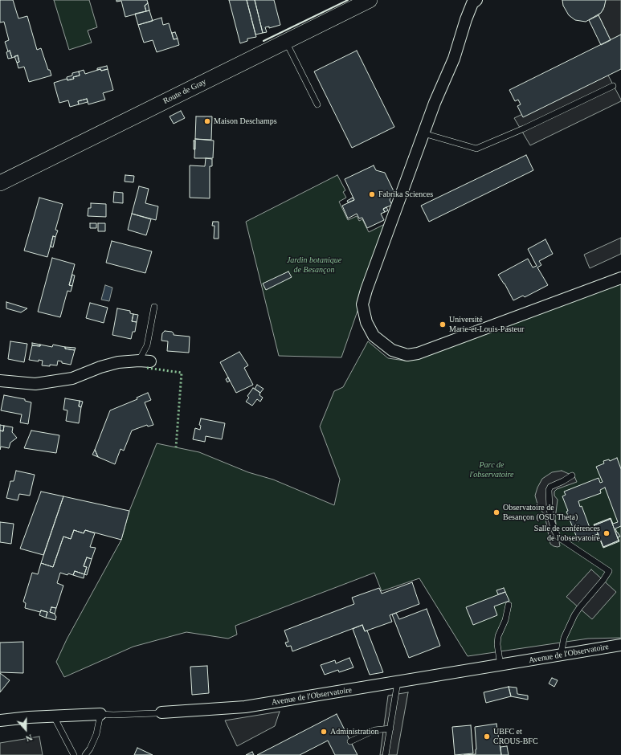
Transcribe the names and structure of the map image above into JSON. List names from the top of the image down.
{
  "streets": {
    "main road": ["Route de Gray"],
    "street": ["Avenue de l'Observatoire"]
  },
  "parks": ["Jardin botanique de Besançon", "Parc de l'observatoire"],
  "places": [
    "Maison Deschamps",
    "Fabrika Sciences",
    "Université Marie-et-Louis-Pasteur",
    "Observatoire de Besançon (OSU Theta)",
    "Salle de conférences de l'observatoire",
    "Administration",
    "UBFC et CROUS-BFC"
  ],
  "north": "bottom"
}
